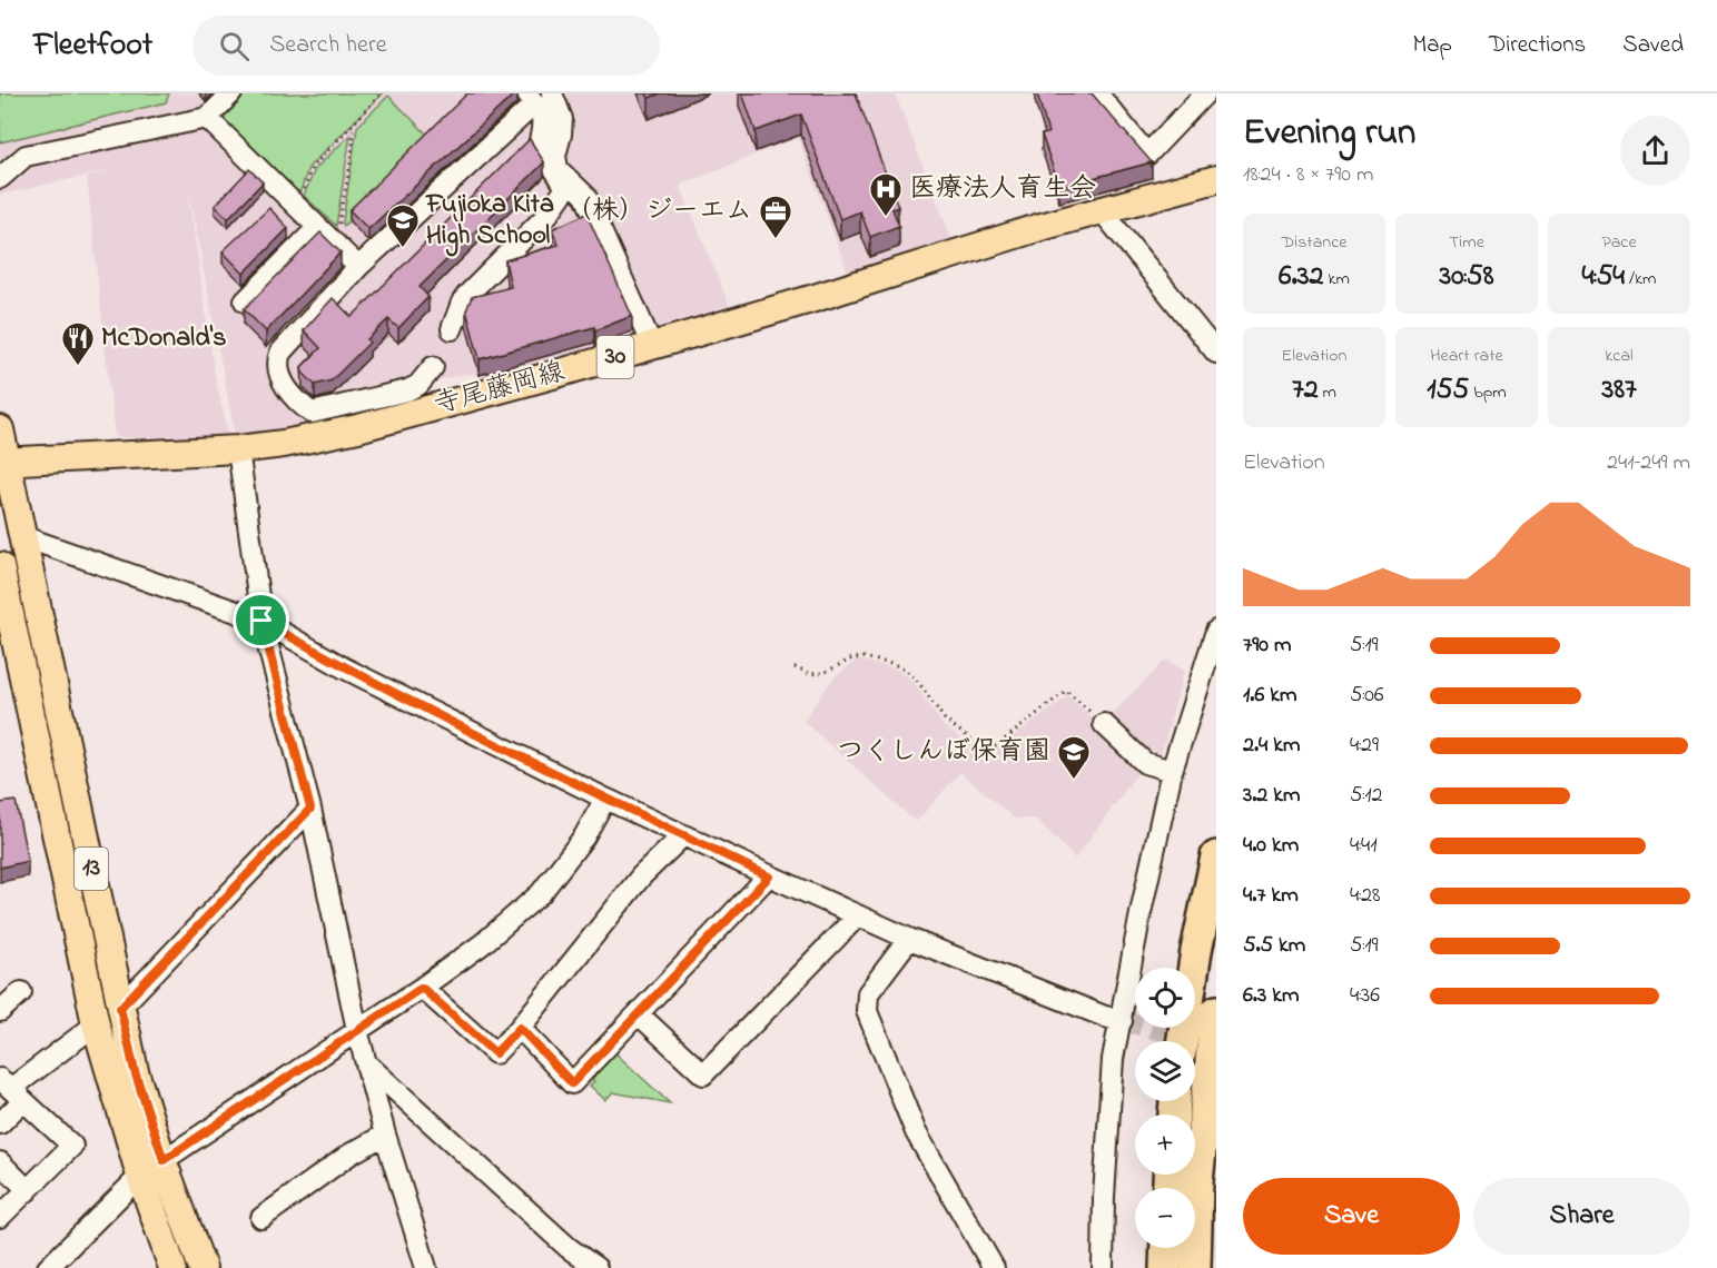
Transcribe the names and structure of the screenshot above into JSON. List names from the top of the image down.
{
  "streets": {
    "main road": ["30", "寺尾藤岡線", "13"]
  },
  "crossings": [
    ["寺尾藤岡線", "13"]
  ],
  "places": {
    "hospital": ["医療法人育生会"],
    "office": ["（株）ジーエム"],
    "school or university": ["Fujioka Kita High School", "つくしんぼ保育園"],
    "restaurant": ["McDonald's"]
  },
  "page": {
    "header": "Fleetfoot",
    "search": "Search here",
    "nav": ["Map", "Directions", "Saved"],
    "heading": ["Evening run", "18:24 · 8 × 790 m"],
    "stats": [
      ["Distance", "6.32 km"],
      ["Time", "30:58"],
      ["Pace", "4:54 /km"],
      ["Elevation", "72 m"],
      ["Heart rate", "155 bpm"],
      ["kcal", "387"]
    ],
    "chart": ["Elevation", "241–249 m"],
    "list": [
      {
        "name": "790 m",
        "note": "5:19"
      },
      {
        "name": "1.6 km",
        "note": "5:06"
      },
      {
        "name": "2.4 km",
        "note": "4:29"
      },
      {
        "name": "3.2 km",
        "note": "5:12"
      },
      {
        "name": "4.0 km",
        "note": "4:41"
      },
      {
        "name": "4.7 km",
        "note": "4:28"
      },
      {
        "name": "5.5 km",
        "note": "5:19"
      },
      {
        "name": "6.3 km",
        "note": "4:36"
      }
    ],
    "map_buttons": ["+", "−"],
    "buttons": ["Save", "Share"]
  }
}
